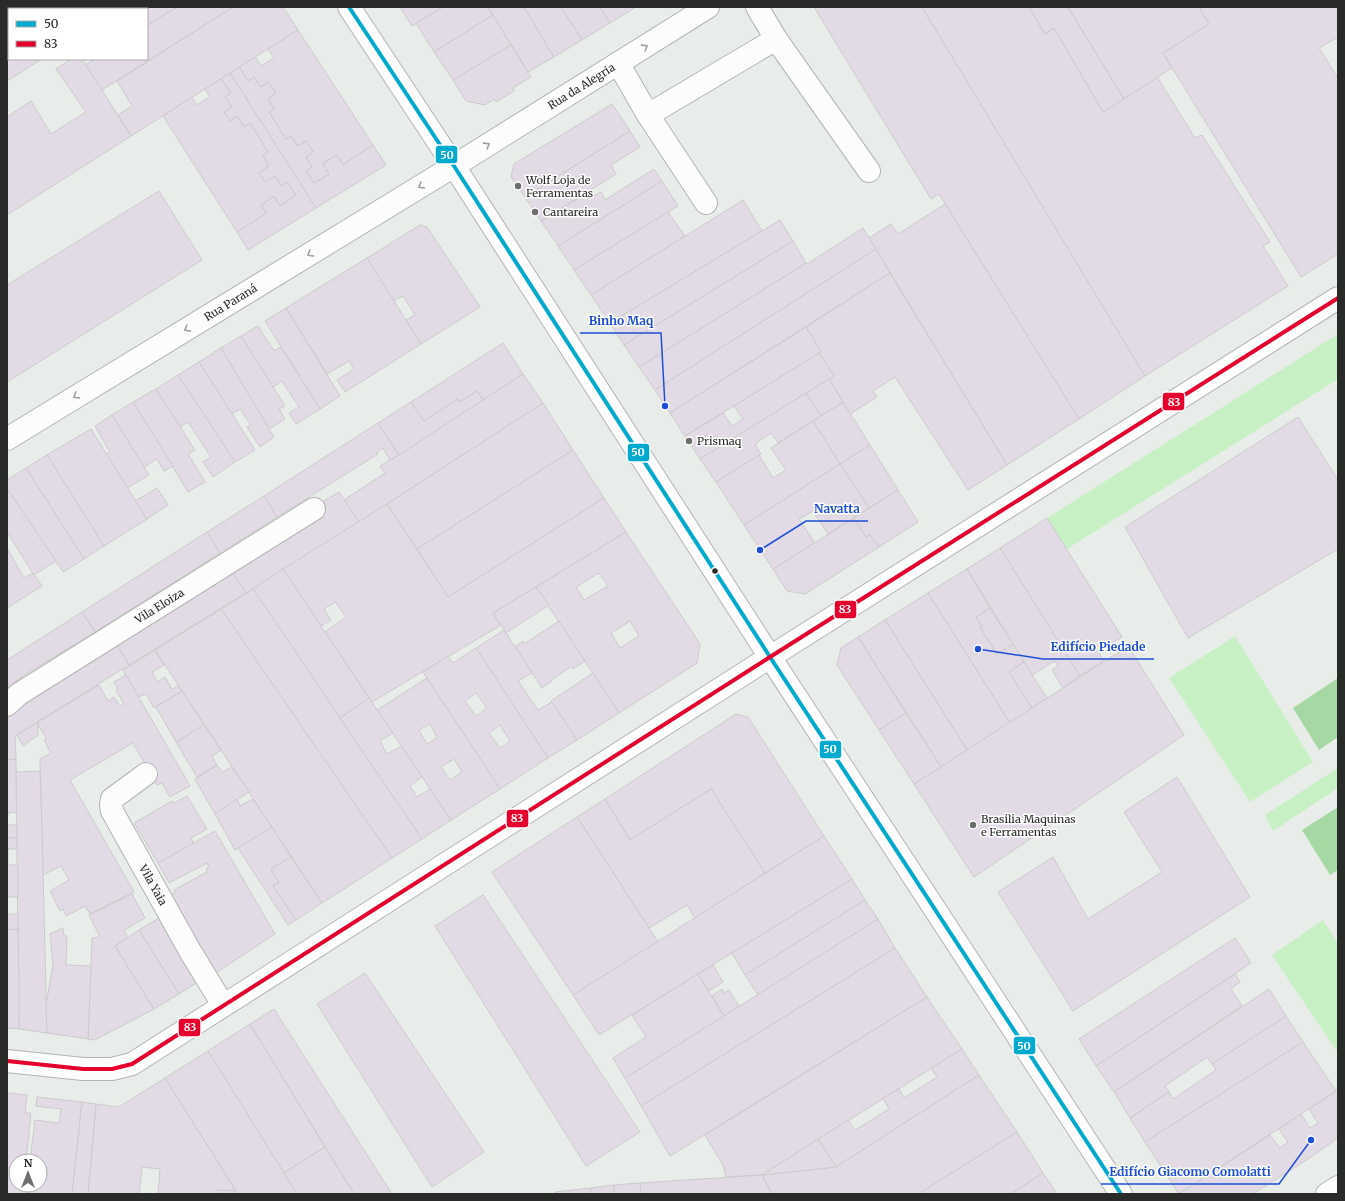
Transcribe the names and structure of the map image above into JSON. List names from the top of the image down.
{
  "streets": {
    "street": [
      "Rua da Alegria",
      "Rua Paraná",
      "Vila Eloiza",
      "Vila Yaia"
    ]
  },
  "crossings": [
    ["Rua da Alegria", "Rua Paraná"]
  ],
  "one_way": ["Rua Paraná"],
  "places": [
    "Wolf Loja de Ferramentas",
    "Cantareira",
    "Binho Maq",
    "Prismaq",
    "Navatta",
    "Edifício Piedade",
    "Brasilia Maquinas e Ferramentas",
    "Edifício Giacomo Comolatti"
  ],
  "lines": ["transit line 50", "transit line 83"],
  "legend": ["50", "83"],
  "north": "top"
}
